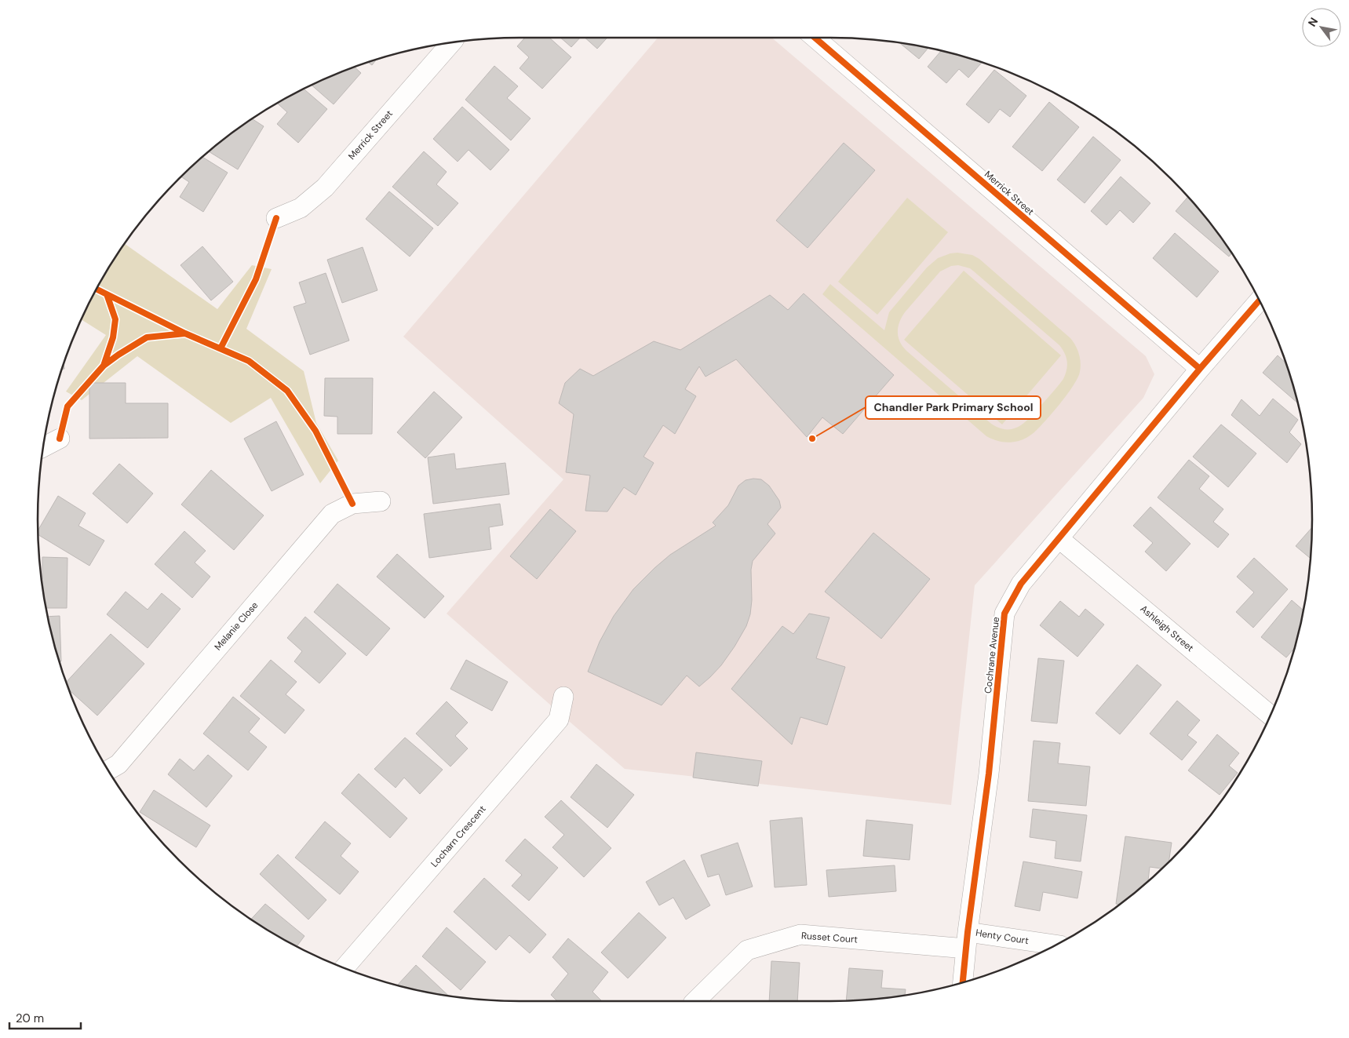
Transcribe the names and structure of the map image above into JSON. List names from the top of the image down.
{
  "streets": {
    "street": [
      "Merrick Street",
      "Melanie Close",
      "Ashleigh Street",
      "Cochrane Avenue",
      "Locharn Crescent",
      "Henty Court",
      "Russet Court"
    ]
  },
  "crossings": [
    ["Merrick Street", "Cochrane Avenue"],
    ["Ashleigh Street", "Cochrane Avenue"],
    ["Cochrane Avenue", "Henty Court"],
    ["Cochrane Avenue", "Russet Court"],
    ["Henty Court", "Russet Court"]
  ],
  "places": ["Chandler Park Primary School"],
  "scale_bar": "20 m",
  "north": "top left"
}
